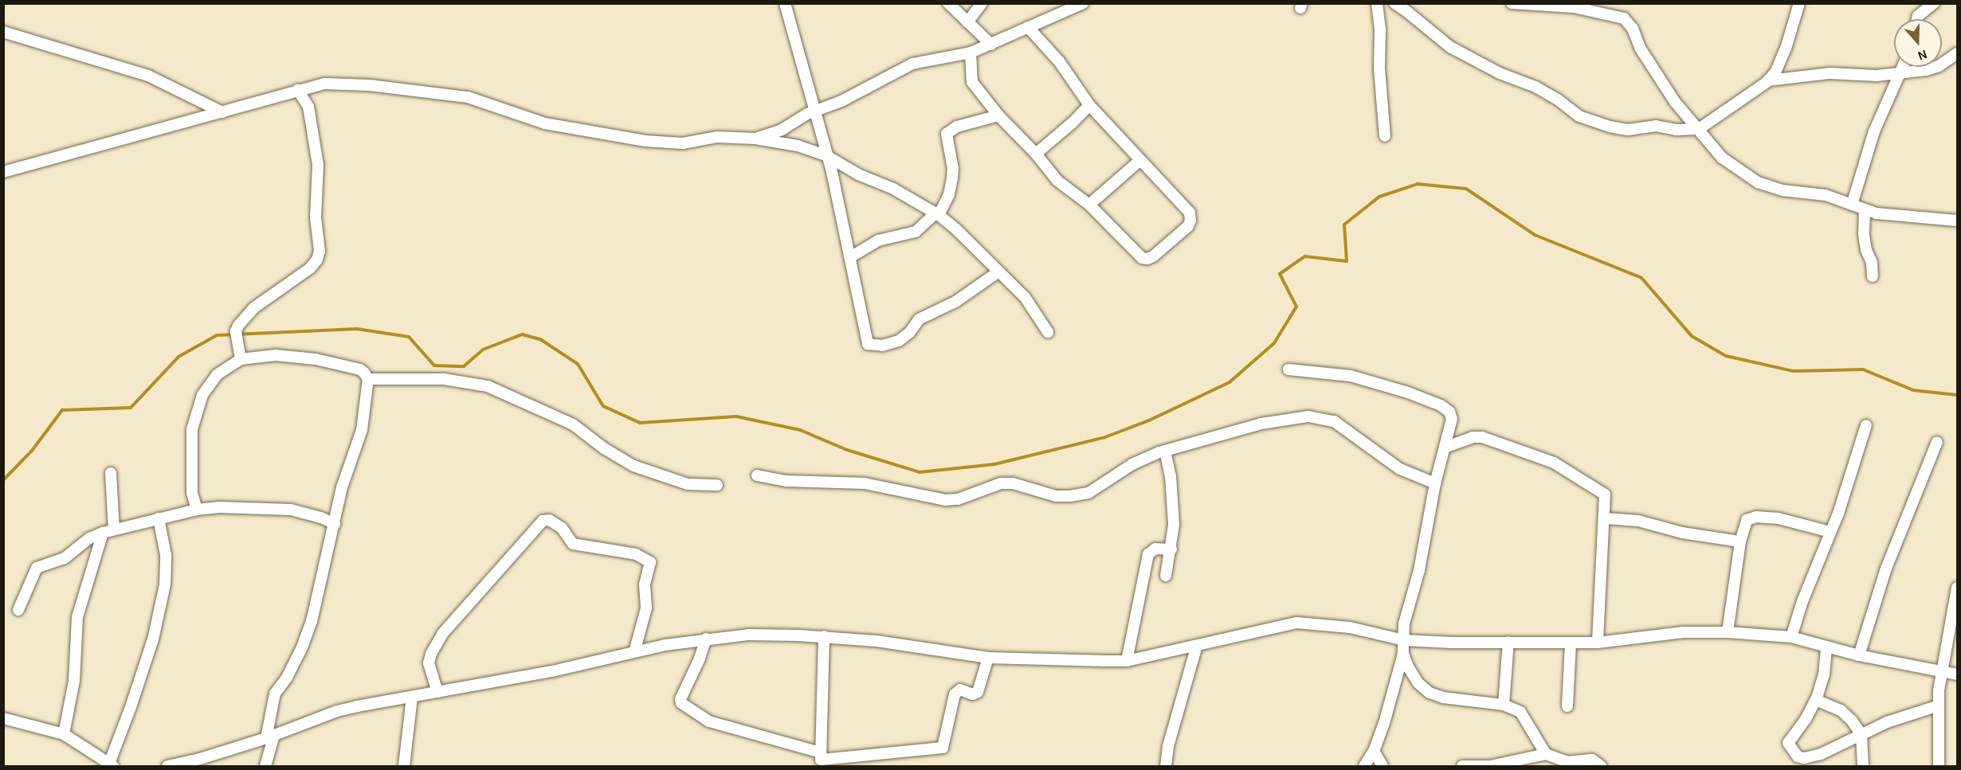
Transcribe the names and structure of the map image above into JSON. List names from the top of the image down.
{
  "north": "bottom"
}
